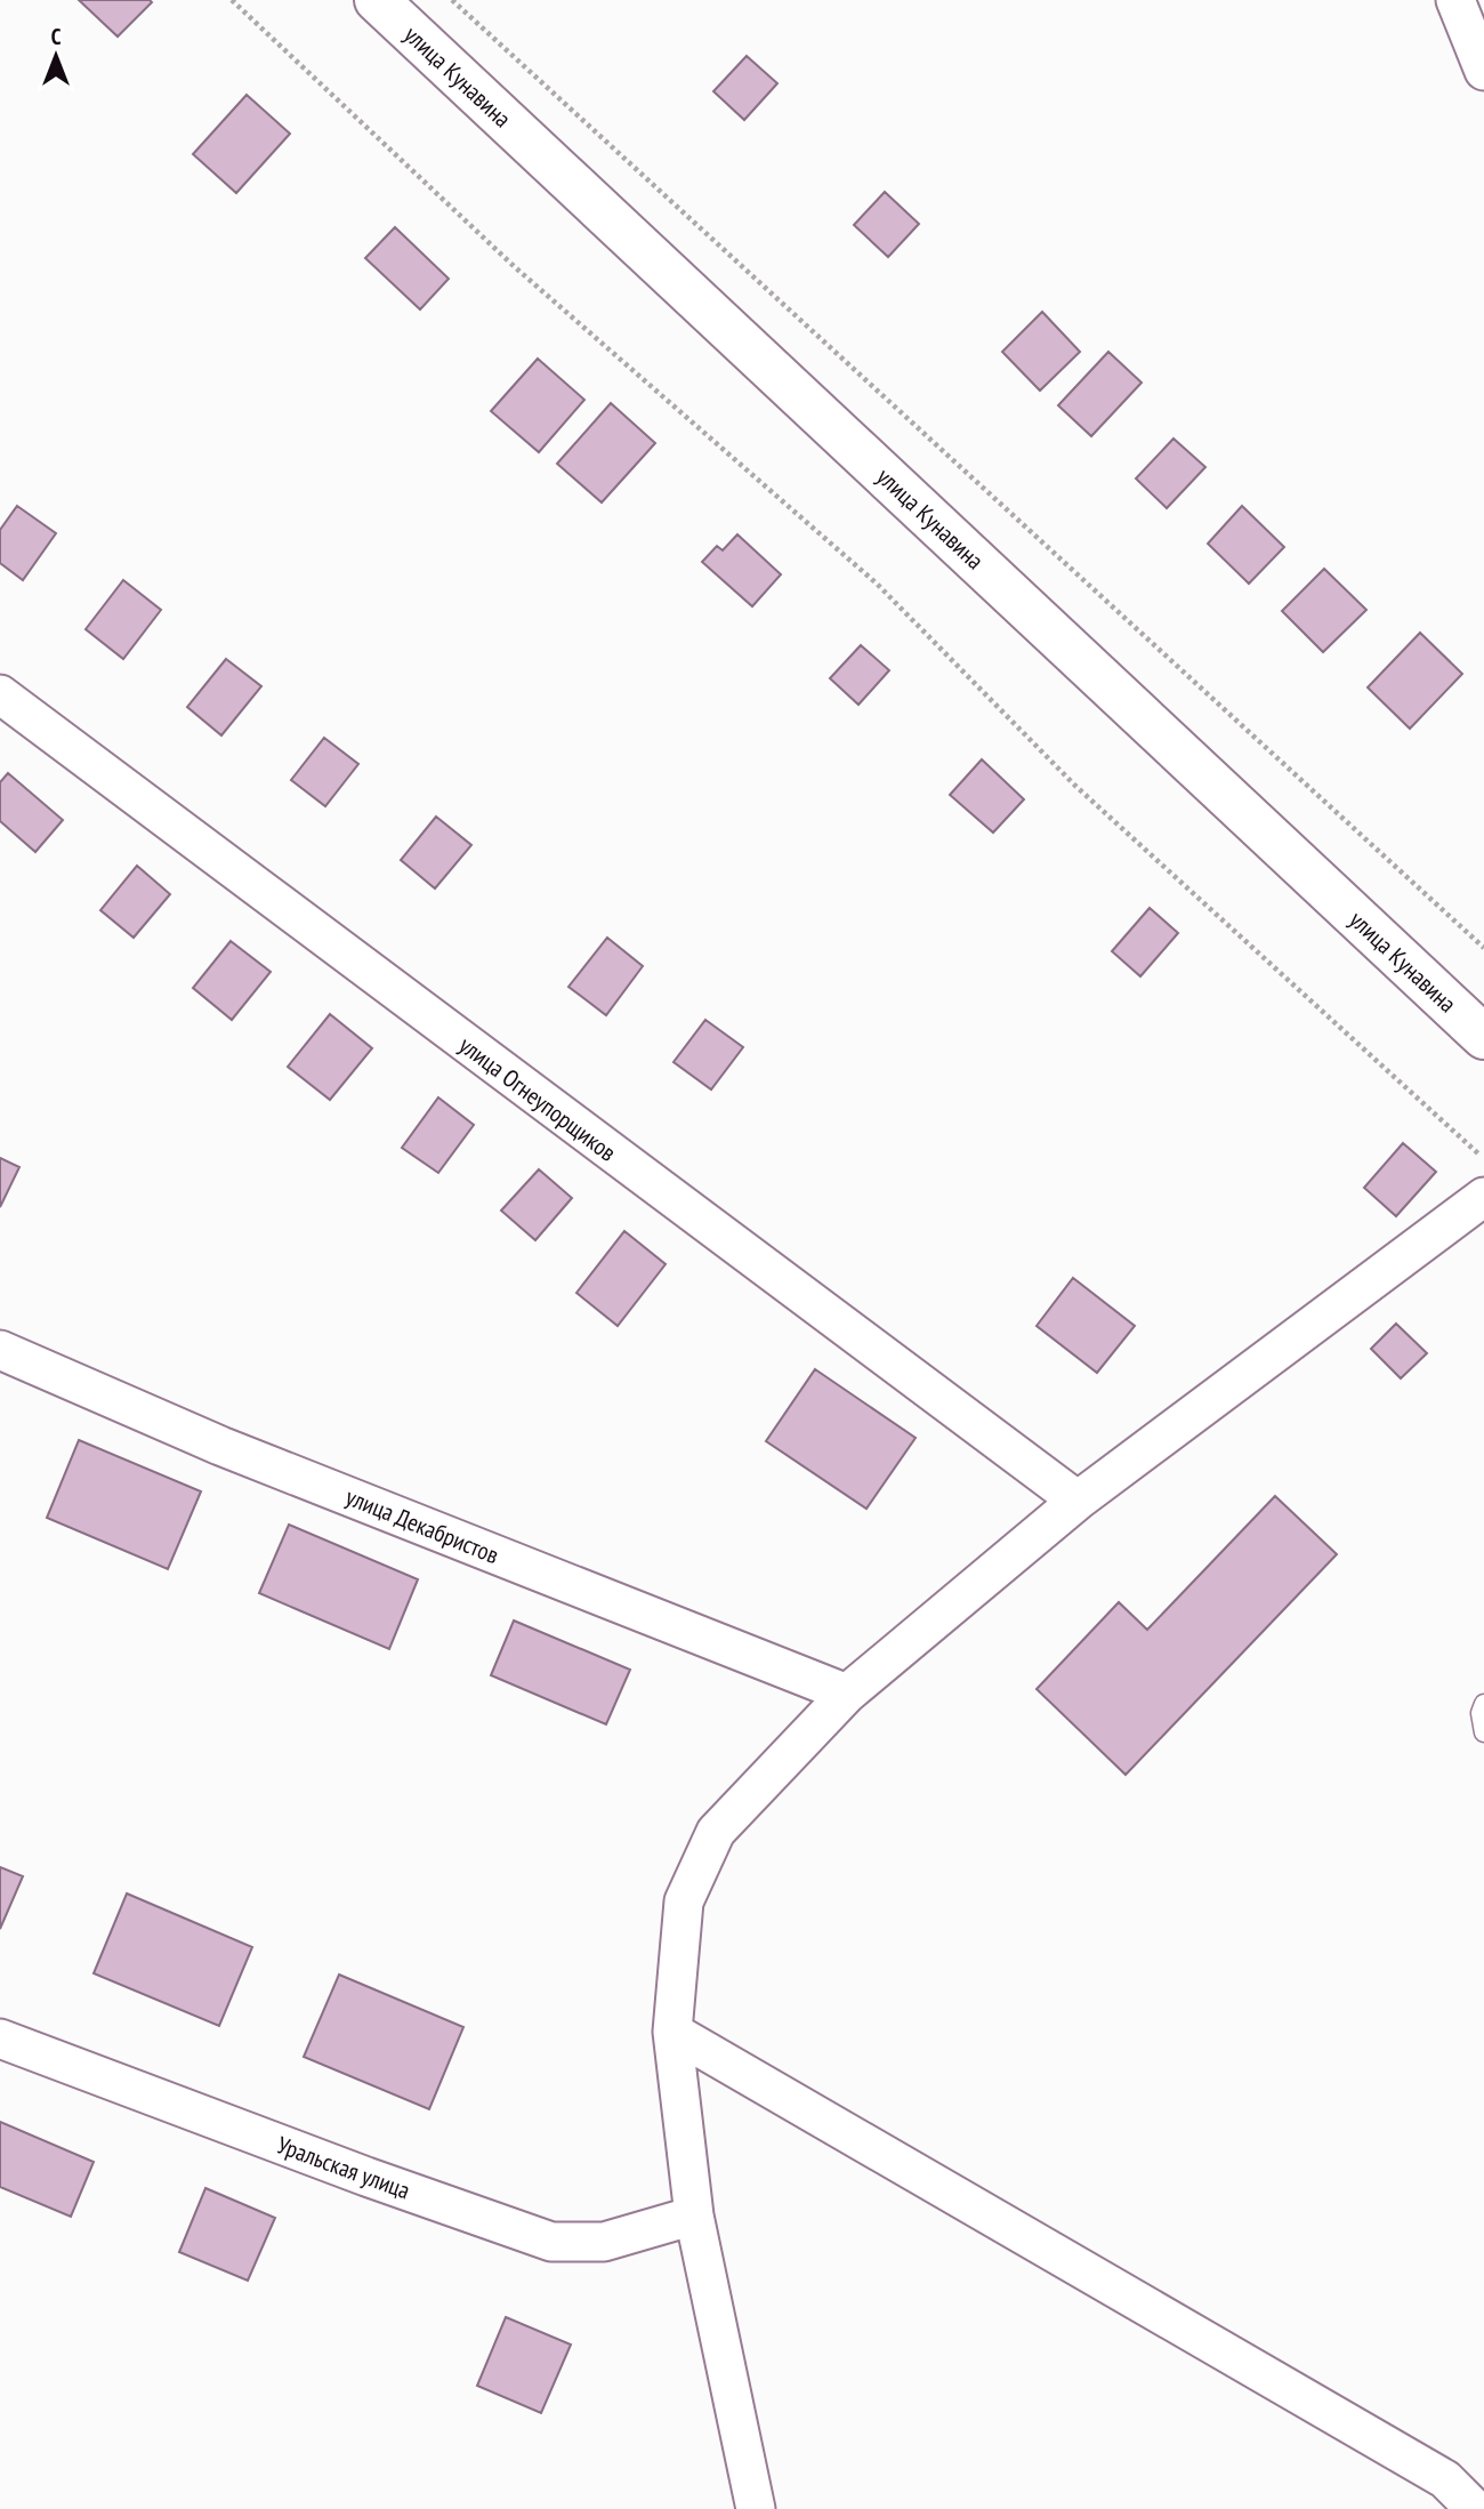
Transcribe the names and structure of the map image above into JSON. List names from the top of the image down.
{
  "streets": {
    "main road": ["улица Кунавина"],
    "street": ["улица Огнеупорщиков", "улица Декабристов", "Уральская улица"]
  },
  "north": "top"
}
